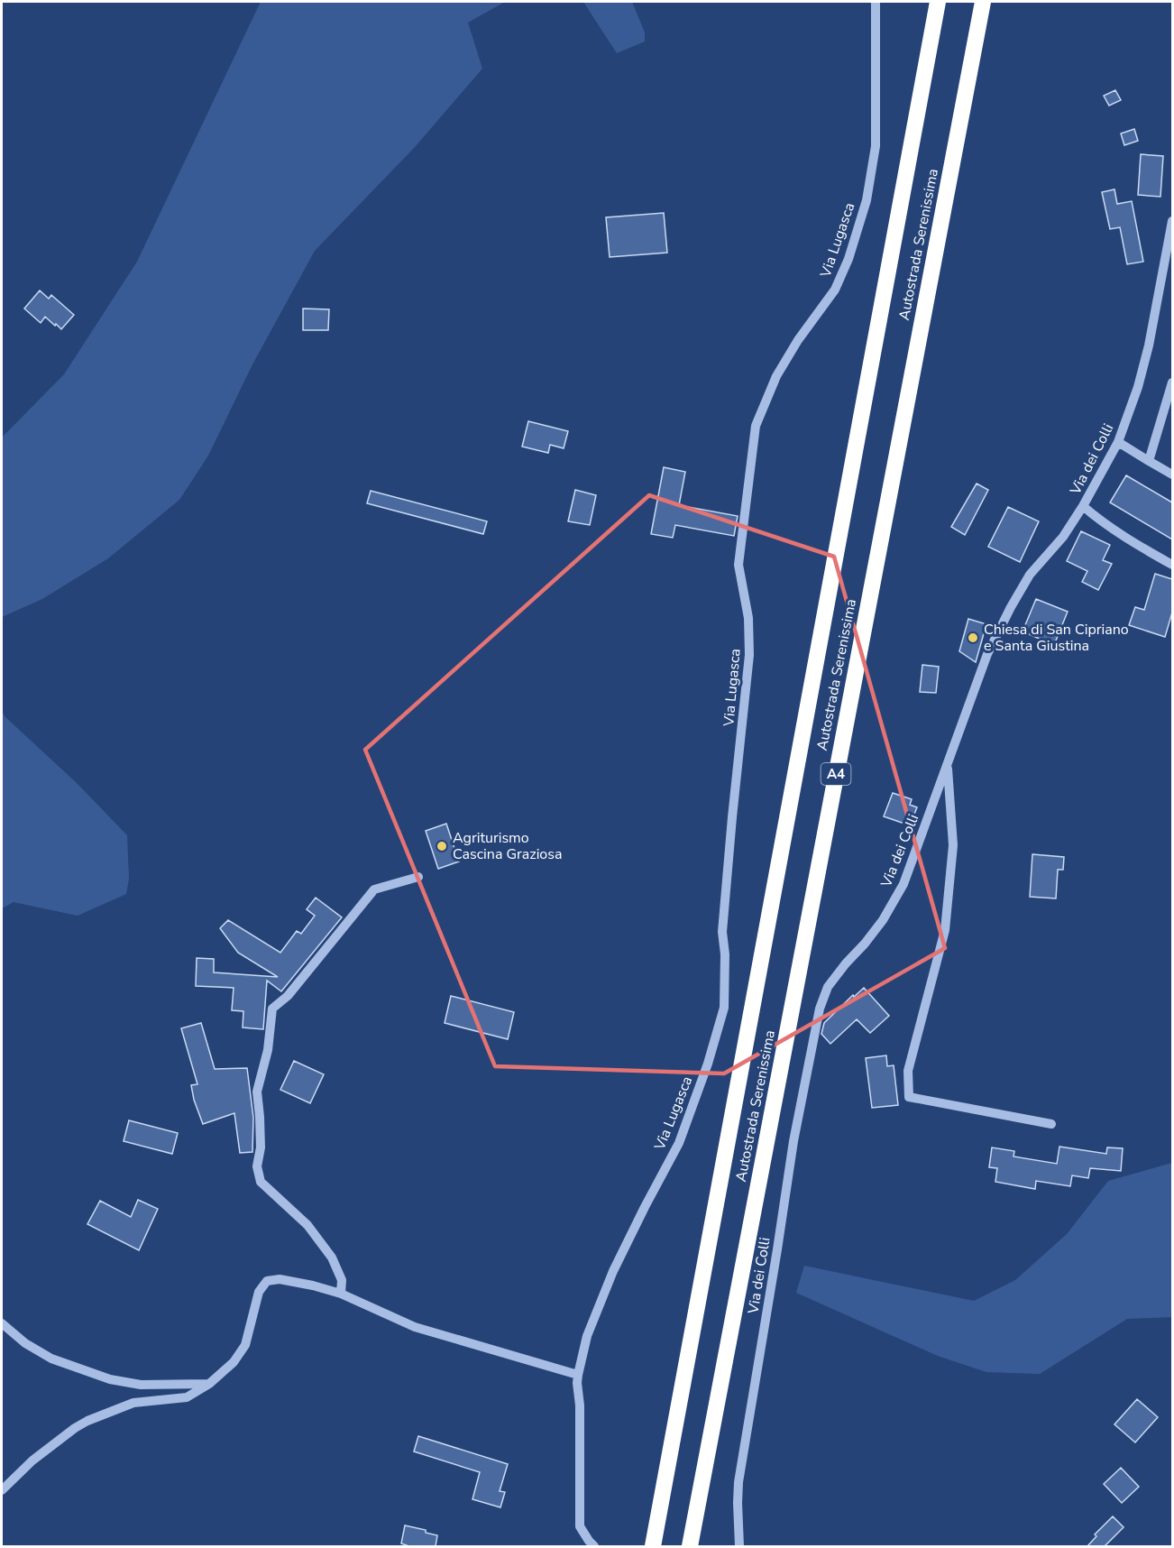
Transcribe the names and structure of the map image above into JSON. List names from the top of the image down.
{
  "streets": {
    "highway": ["Autostrada Serenissima", "A4"],
    "street": ["Via Lugasca", "Via dei Colli"]
  },
  "places": ["Chiesa di San Cipriano e Santa Giustina", "Agriturismo Cascina Graziosa"]
}
